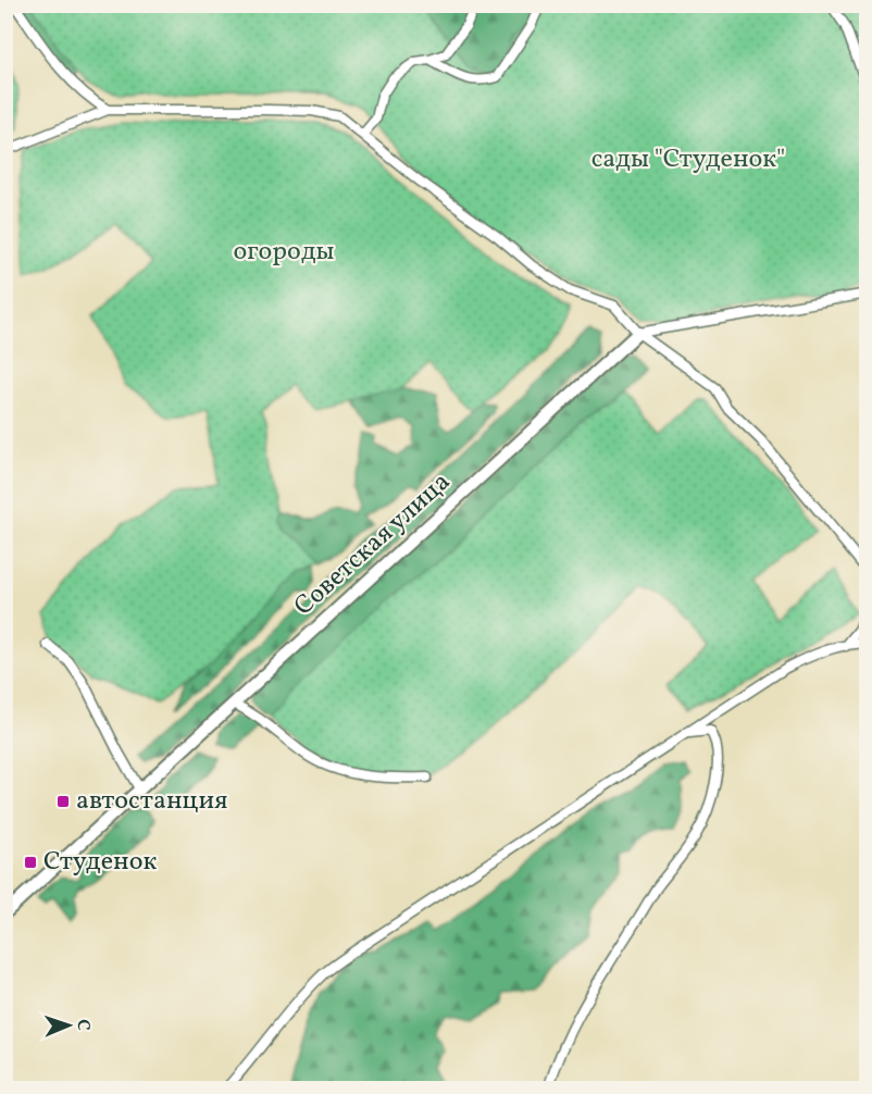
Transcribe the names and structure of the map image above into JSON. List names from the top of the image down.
{
  "streets": {
    "street": ["Советская улица"]
  },
  "parks": ["сады \"Студенок\"", "огороды"],
  "places": {
    "transit": ["автостанция", "Студенок"]
  },
  "north": "right"
}
